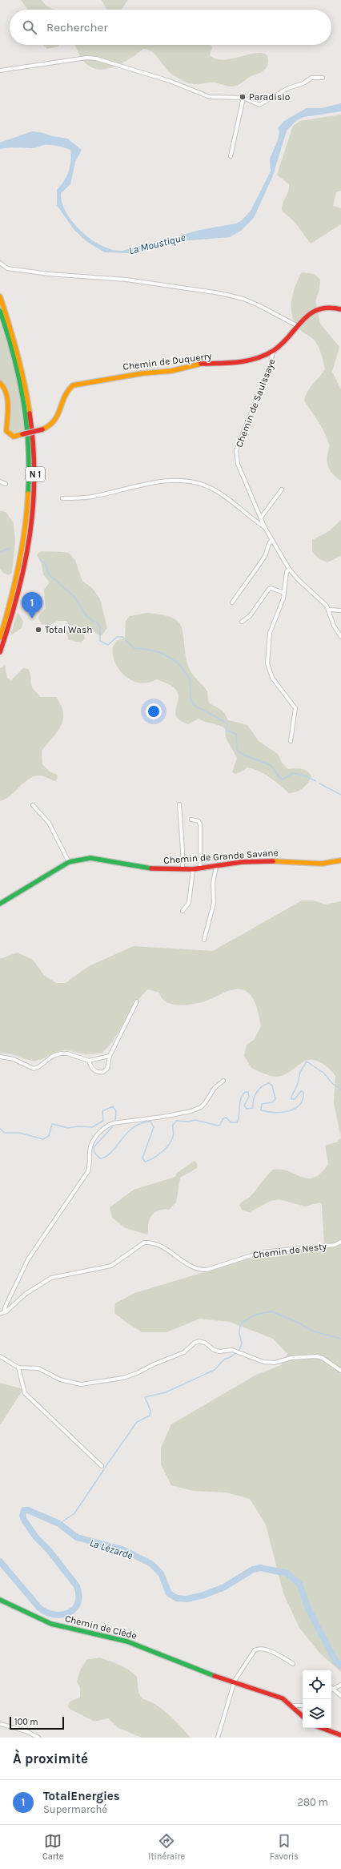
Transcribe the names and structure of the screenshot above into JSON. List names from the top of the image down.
{
  "streets": {
    "main road": [
      "Chemin de Duquerry",
      "N 1",
      "Chemin de Grande Savane",
      "Chemin de Clède"
    ],
    "street": ["Chemin de Saulssaye", "Chemin de Nesty"]
  },
  "crossings": [
    ["Chemin de Duquerry", "Chemin de Saulssaye"]
  ],
  "water": ["La Moustique", "La Lézarde"],
  "places": ["Paradisio", "Total Wash"],
  "scale_bar": "100 m",
  "page": {
    "search": "Rechercher",
    "pins": "1",
    "scale": "100 m",
    "heading": "À proximité",
    "list": [
      {
        "mark": "1",
        "name": "TotalEnergies",
        "note": "Supermarché",
        "value": "280 m"
      }
    ],
    "nav": ["Carte", "Itinéraire", "Favoris"]
  }
}
